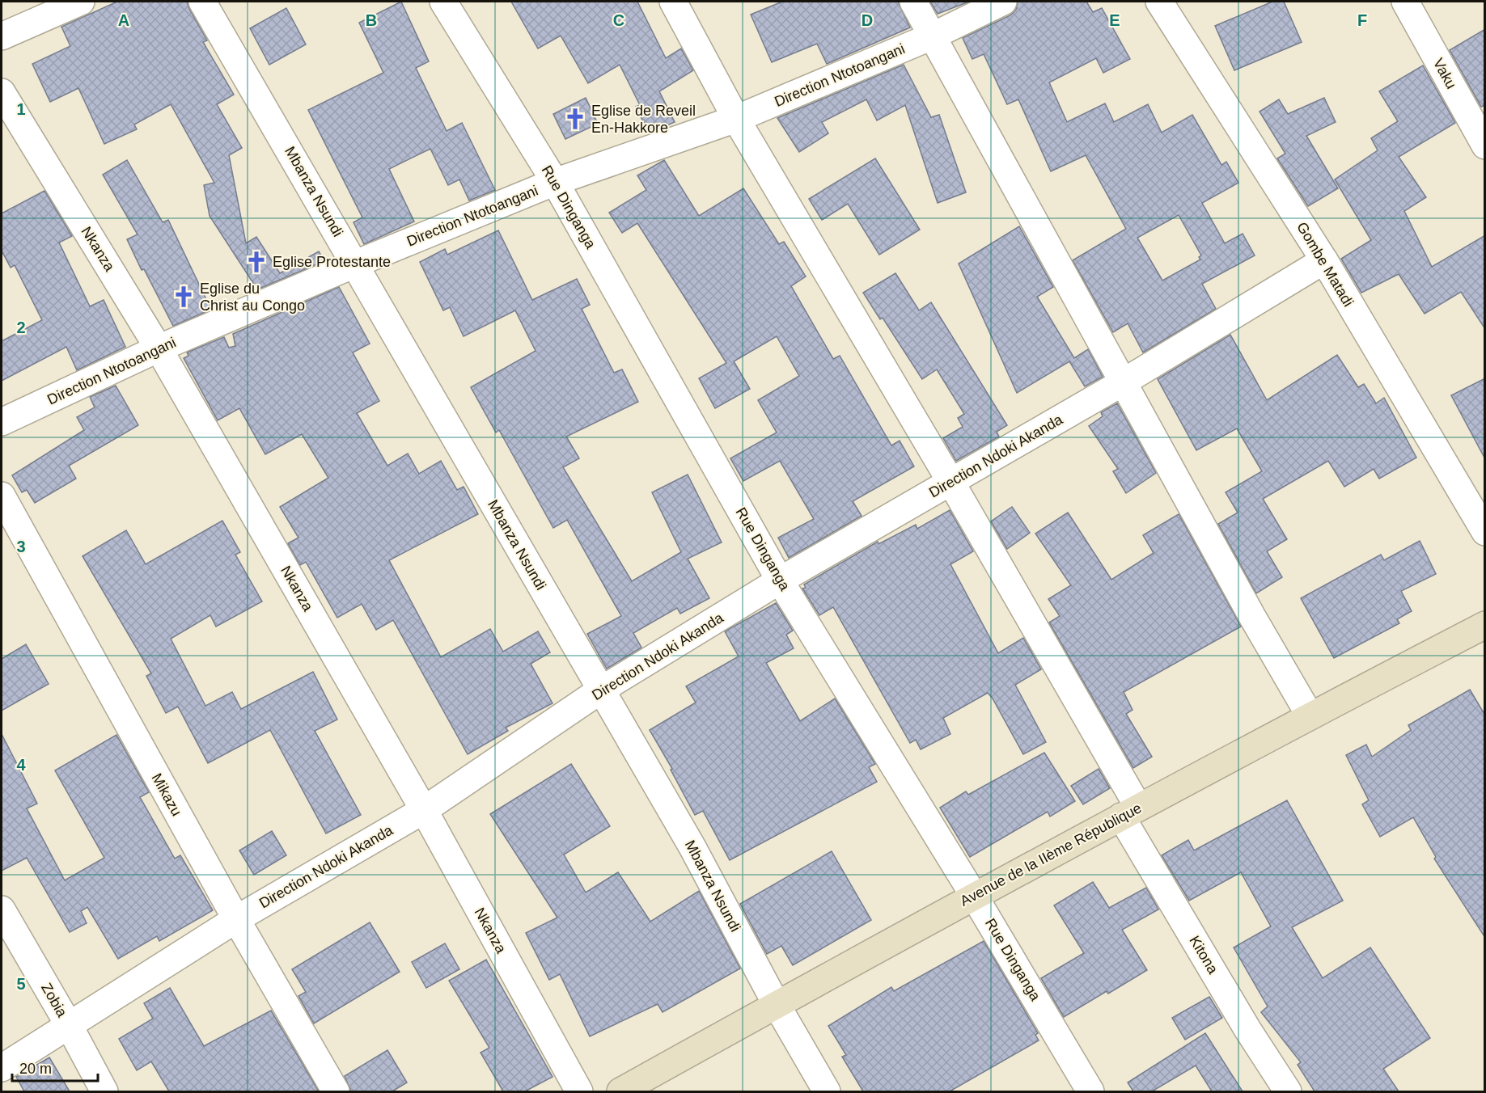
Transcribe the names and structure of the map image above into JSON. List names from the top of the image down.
{
  "streets": {
    "street": [
      "Vaku",
      "Direction Ntotoangani",
      "Mbanza Nsundi",
      "Rue Dinganga",
      "Nkanza",
      "Gombe Matadi",
      "Direction Ndoki Akanda",
      "Mikazu",
      "Avenue de la IIème République",
      "Kitona",
      "Zobia"
    ]
  },
  "crossings": [
    ["Direction Ntotoangani", "Mbanza Nsundi"],
    ["Direction Ntotoangani", "Rue Dinganga"],
    ["Direction Ntotoangani", "Nkanza"],
    ["Direction Ntotoangani", "Kitona"],
    ["Mbanza Nsundi", "Direction Ndoki Akanda"],
    ["Mbanza Nsundi", "Avenue de la IIème République"],
    ["Rue Dinganga", "Direction Ndoki Akanda"],
    ["Rue Dinganga", "Avenue de la IIème République"],
    ["Nkanza", "Direction Ndoki Akanda"],
    ["Gombe Matadi", "Direction Ndoki Akanda"],
    ["Direction Ndoki Akanda", "Mikazu"],
    ["Direction Ndoki Akanda", "Kitona"],
    ["Direction Ndoki Akanda", "Zobia"],
    ["Avenue de la IIème République", "Kitona"]
  ],
  "places": {
    "church": ["Eglise de Reveil En-Hakkore", "Eglise Protestante", "Eglise du Christ au Congo"]
  },
  "scale_bar": "20 m",
  "grid": {
    "columns": [
      "A",
      "B",
      "C",
      "D",
      "E",
      "F"
    ],
    "rows": [
      "1",
      "2",
      "3",
      "4",
      "5"
    ]
  }
}
